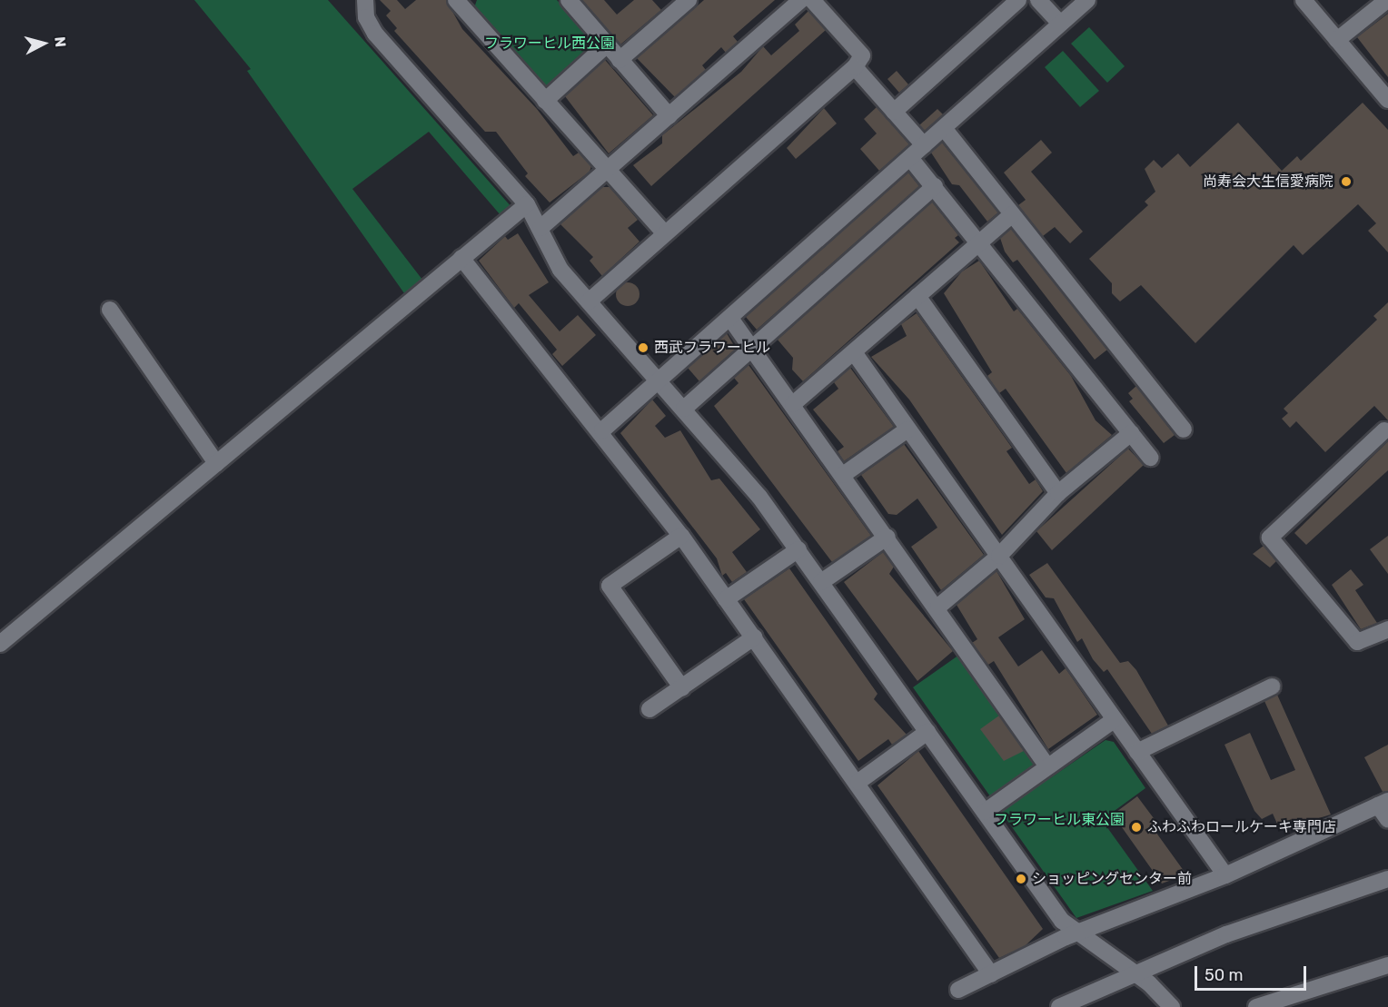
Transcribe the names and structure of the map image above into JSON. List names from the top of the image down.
{
  "parks": ["フラワーヒル西公園", "フラワーヒル東公園"],
  "places": [
    "尚寿会大生信愛病院",
    "西武フラワーヒル",
    "ふわふわロールケーキ専門店",
    "ショッピングセンター前"
  ],
  "scale_bar": "50 m",
  "north": "right"
}
